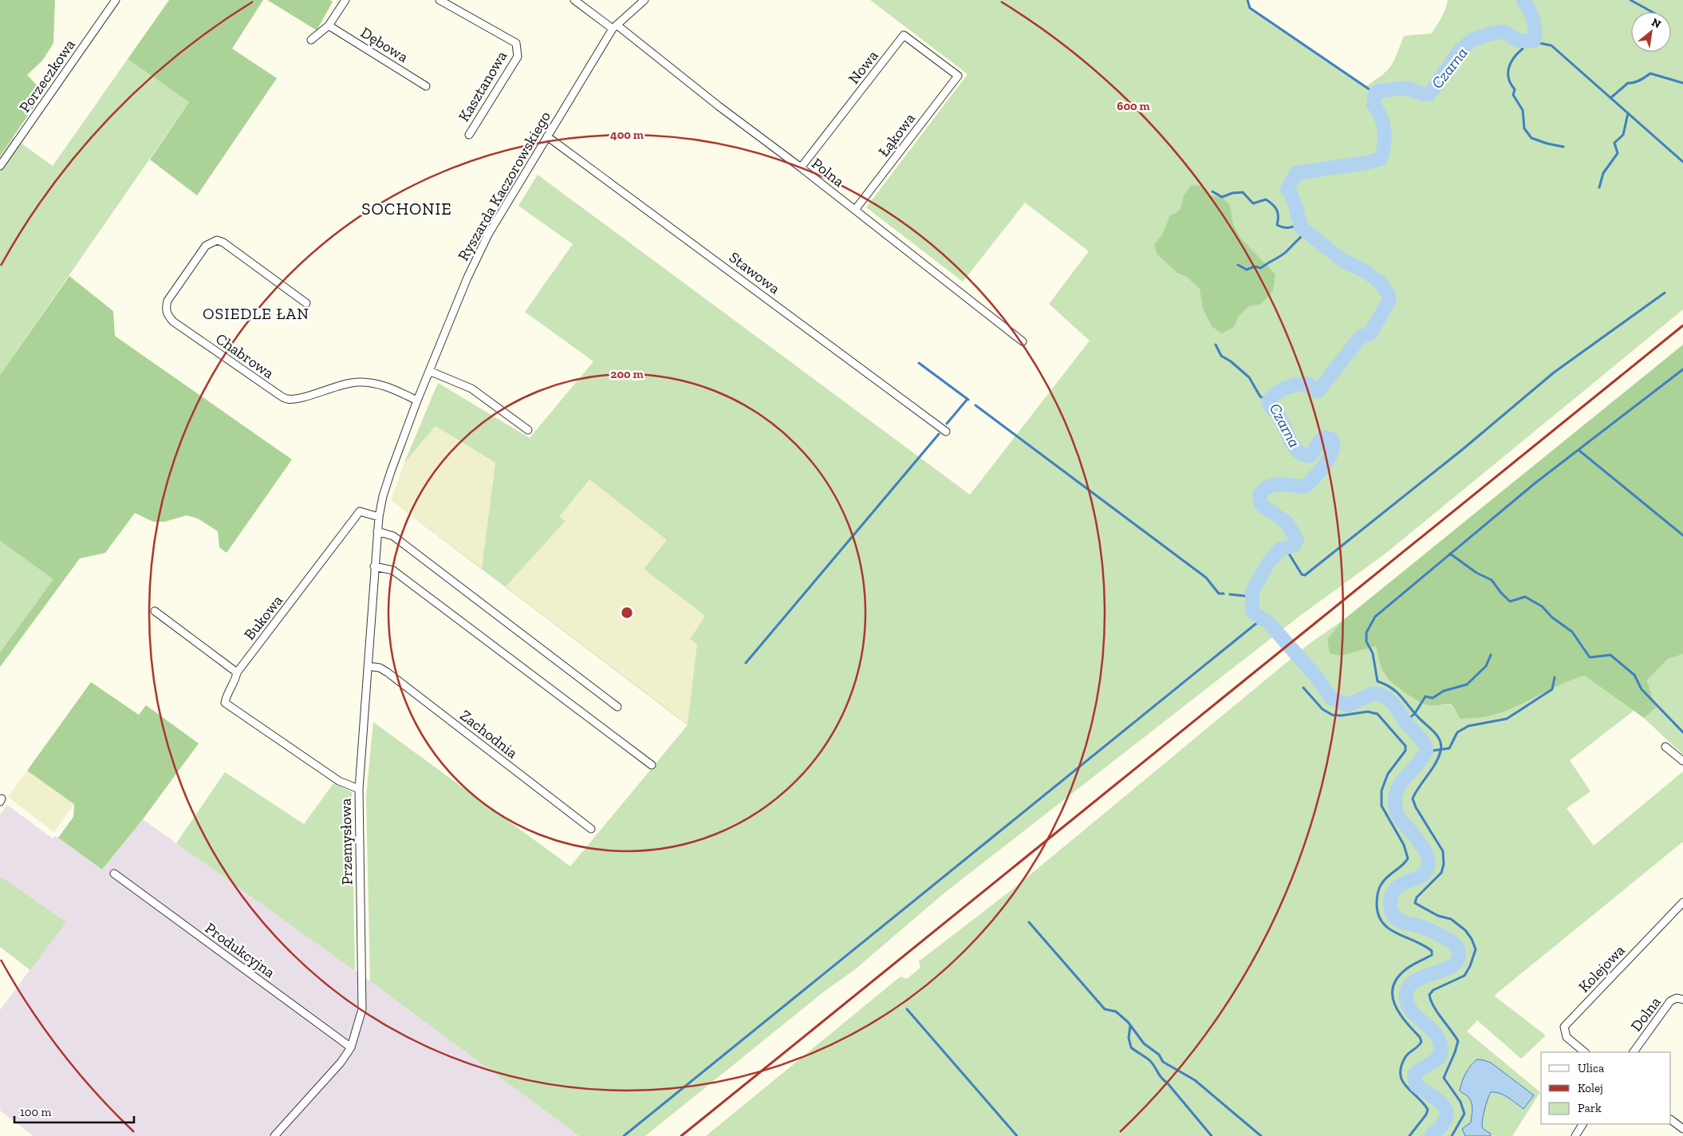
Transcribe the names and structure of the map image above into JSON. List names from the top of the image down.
{
  "streets": {
    "street": [
      "Dębowa",
      "Nowa",
      "Porzeczkowa",
      "Kasztanowa",
      "Łąkowa",
      "Polna",
      "Ryszarda Kaczorowskiego",
      "Stawowa",
      "Chabrowa",
      "Bukowa",
      "Zachodnia",
      "Przemysłowa",
      "Produkcyjna",
      "Kolejowa",
      "Dolna"
    ]
  },
  "crossings": [
    ["Nowa", "Łąkowa"],
    ["Nowa", "Polna"],
    ["Łąkowa", "Polna"],
    ["Polna", "Ryszarda Kaczorowskiego"],
    ["Ryszarda Kaczorowskiego", "Stawowa"],
    ["Ryszarda Kaczorowskiego", "Chabrowa"],
    ["Ryszarda Kaczorowskiego", "Bukowa"],
    ["Ryszarda Kaczorowskiego", "Przemysłowa"],
    ["Bukowa", "Przemysłowa"],
    ["Zachodnia", "Przemysłowa"],
    ["Przemysłowa", "Produkcyjna"]
  ],
  "districts": ["SOCHONIE", "OSIEDLE ŁAN"],
  "water": ["Czarna"],
  "legend": ["Ulica", "Kolej", "Park"],
  "scale_bar": "100 m",
  "north": "top right",
  "rings": ["600 m", "400 m", "200 m"]
}
